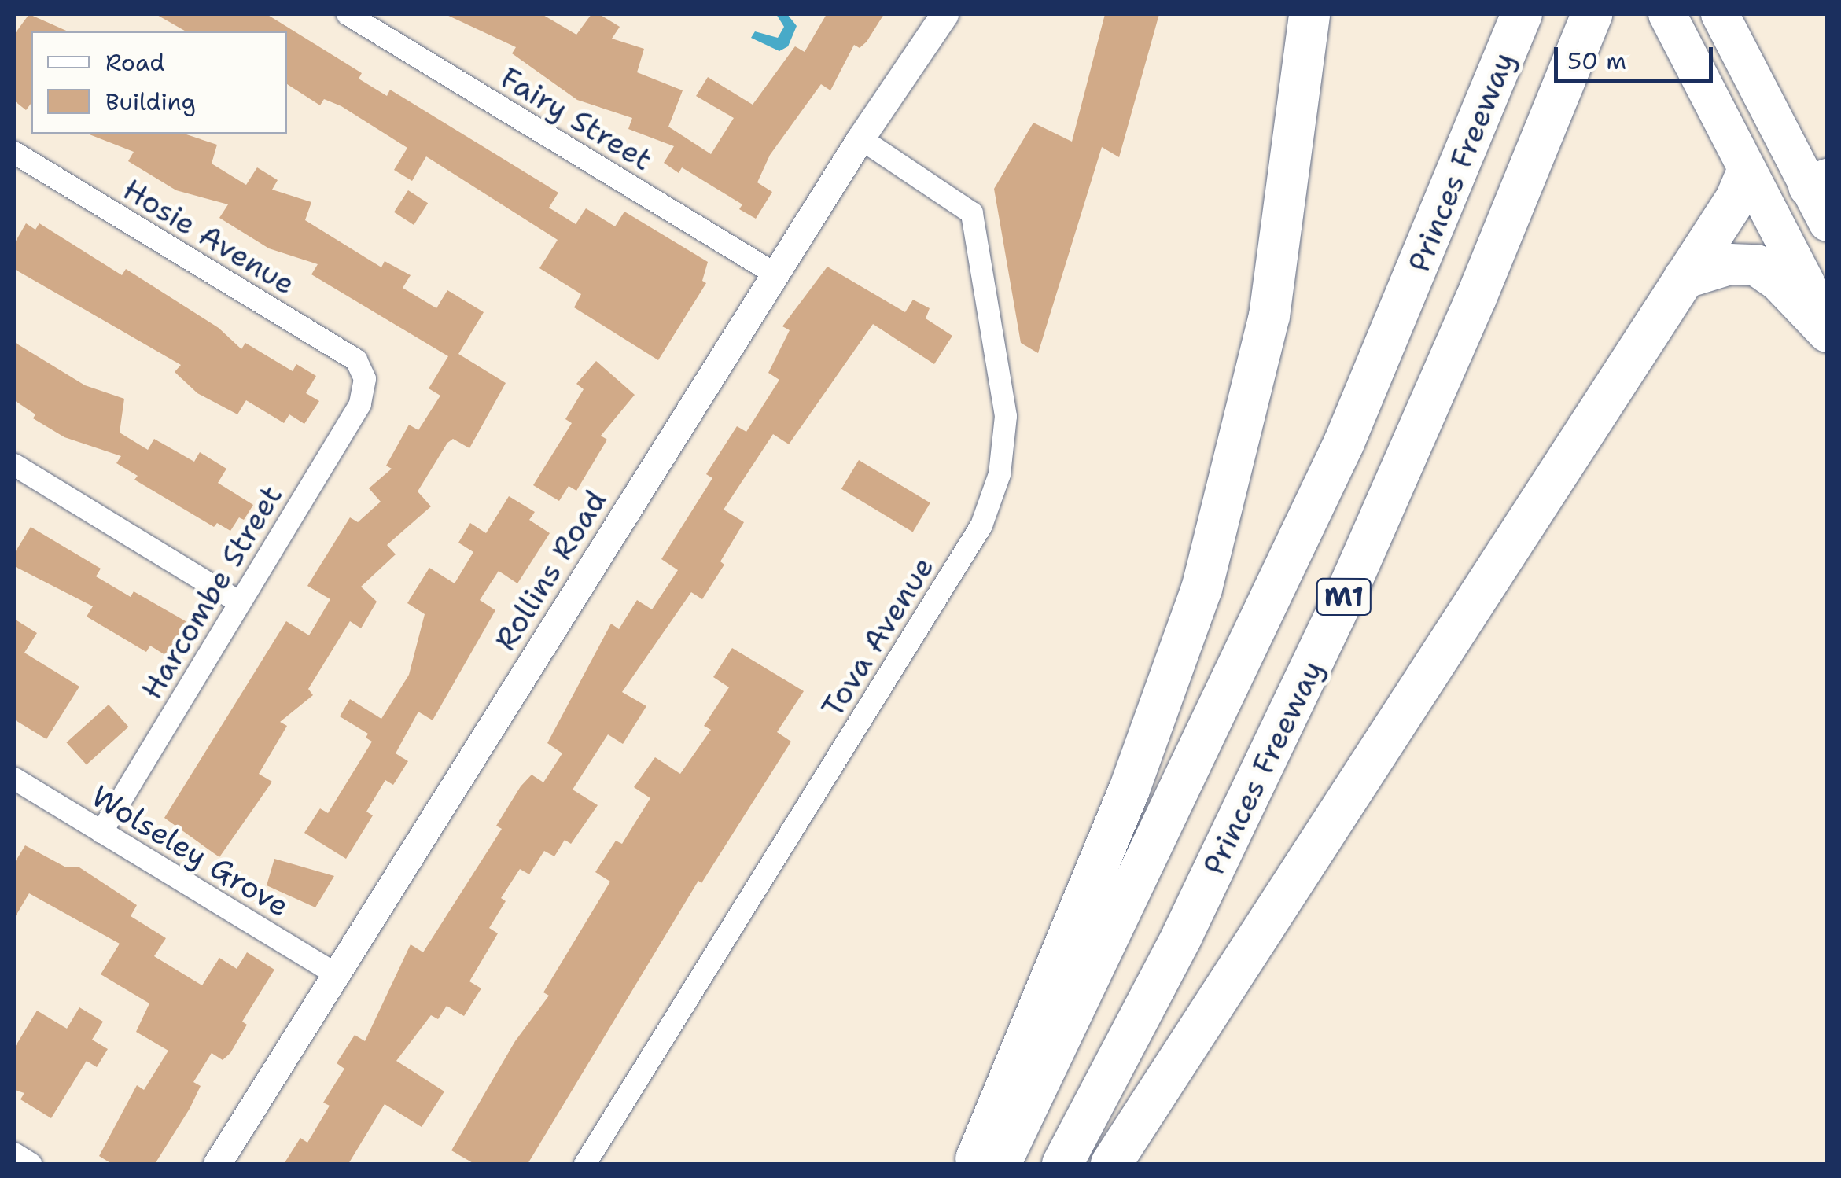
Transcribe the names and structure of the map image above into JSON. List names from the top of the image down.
{
  "streets": {
    "highway": ["Princes Freeway", "M1"],
    "street": [
      "Fairy Street",
      "Hosie Avenue",
      "Rollins Road",
      "Harcombe Street",
      "Tova Avenue",
      "Wolseley Grove"
    ]
  },
  "crossings": [
    ["Fairy Street", "Rollins Road"],
    ["Hosie Avenue", "Harcombe Street"],
    ["Rollins Road", "Tova Avenue"],
    ["Rollins Road", "Wolseley Grove"],
    ["Harcombe Street", "Wolseley Grove"]
  ],
  "legend": ["Road", "Building"],
  "scale_bar": "50 m"
}
